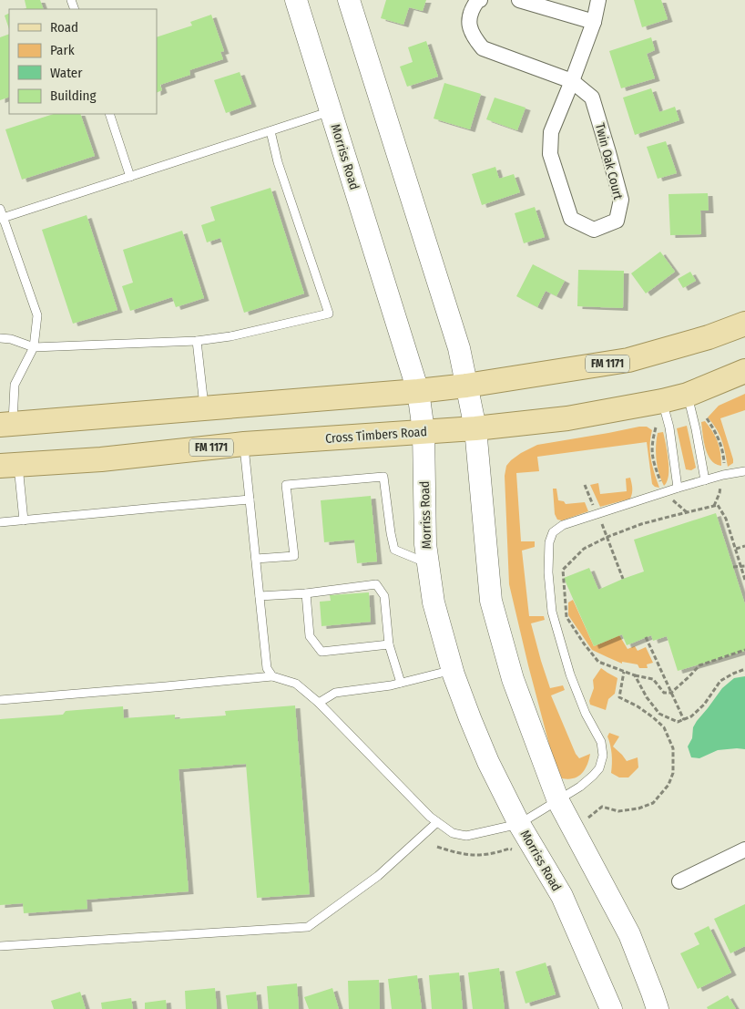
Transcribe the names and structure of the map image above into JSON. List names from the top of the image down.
{
  "streets": {
    "main road": ["Morriss Road", "FM 1171", "Cross Timbers Road"],
    "street": ["Twin Oak Court"]
  },
  "crossings": [
    ["Morriss Road", "FM 1171"],
    ["Morriss Road", "Cross Timbers Road"]
  ],
  "legend": [
    "Road",
    "Park",
    "Water",
    "Building"
  ]
}
